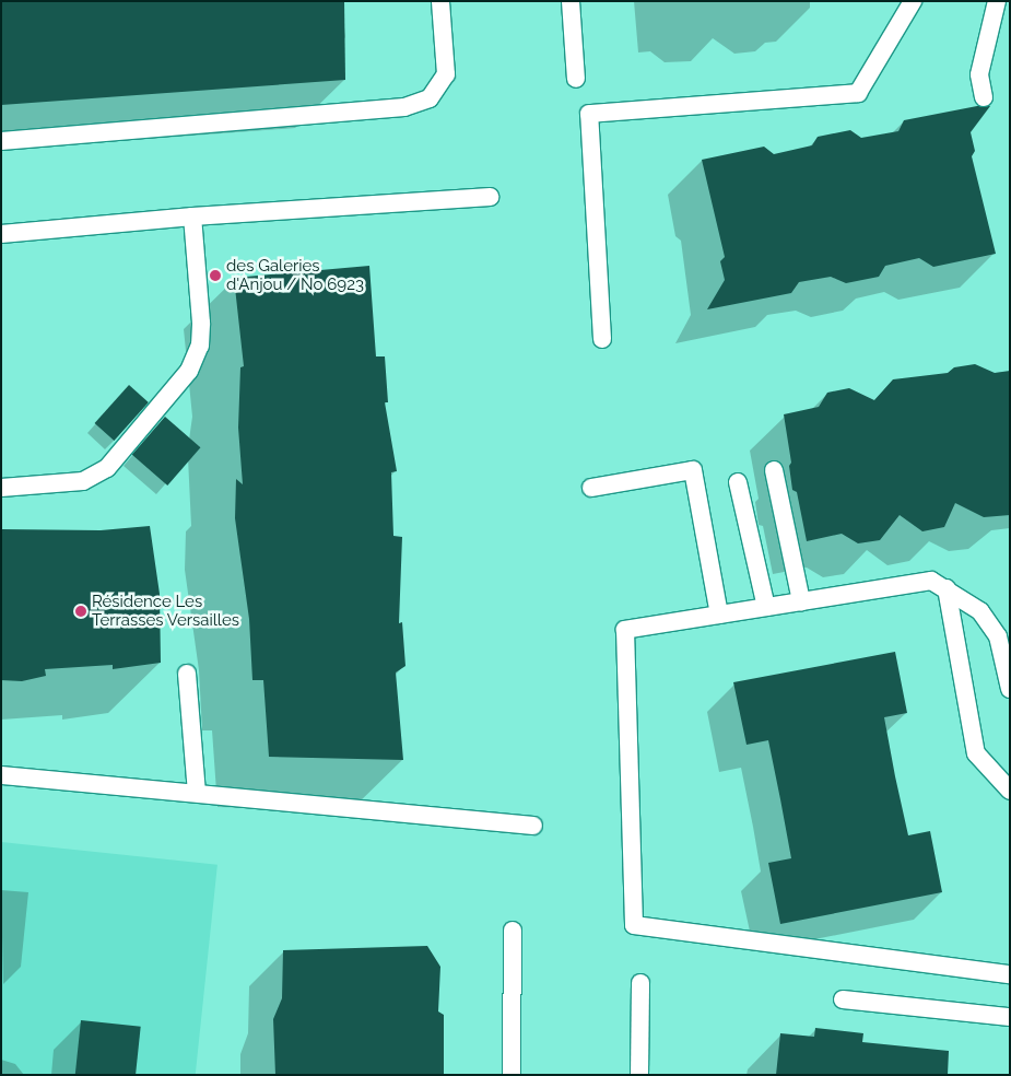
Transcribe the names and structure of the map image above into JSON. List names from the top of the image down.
{
  "places": ["des Galeries d'Anjou / No 6923", "Résidence Les Terrasses Versailles"]
}
